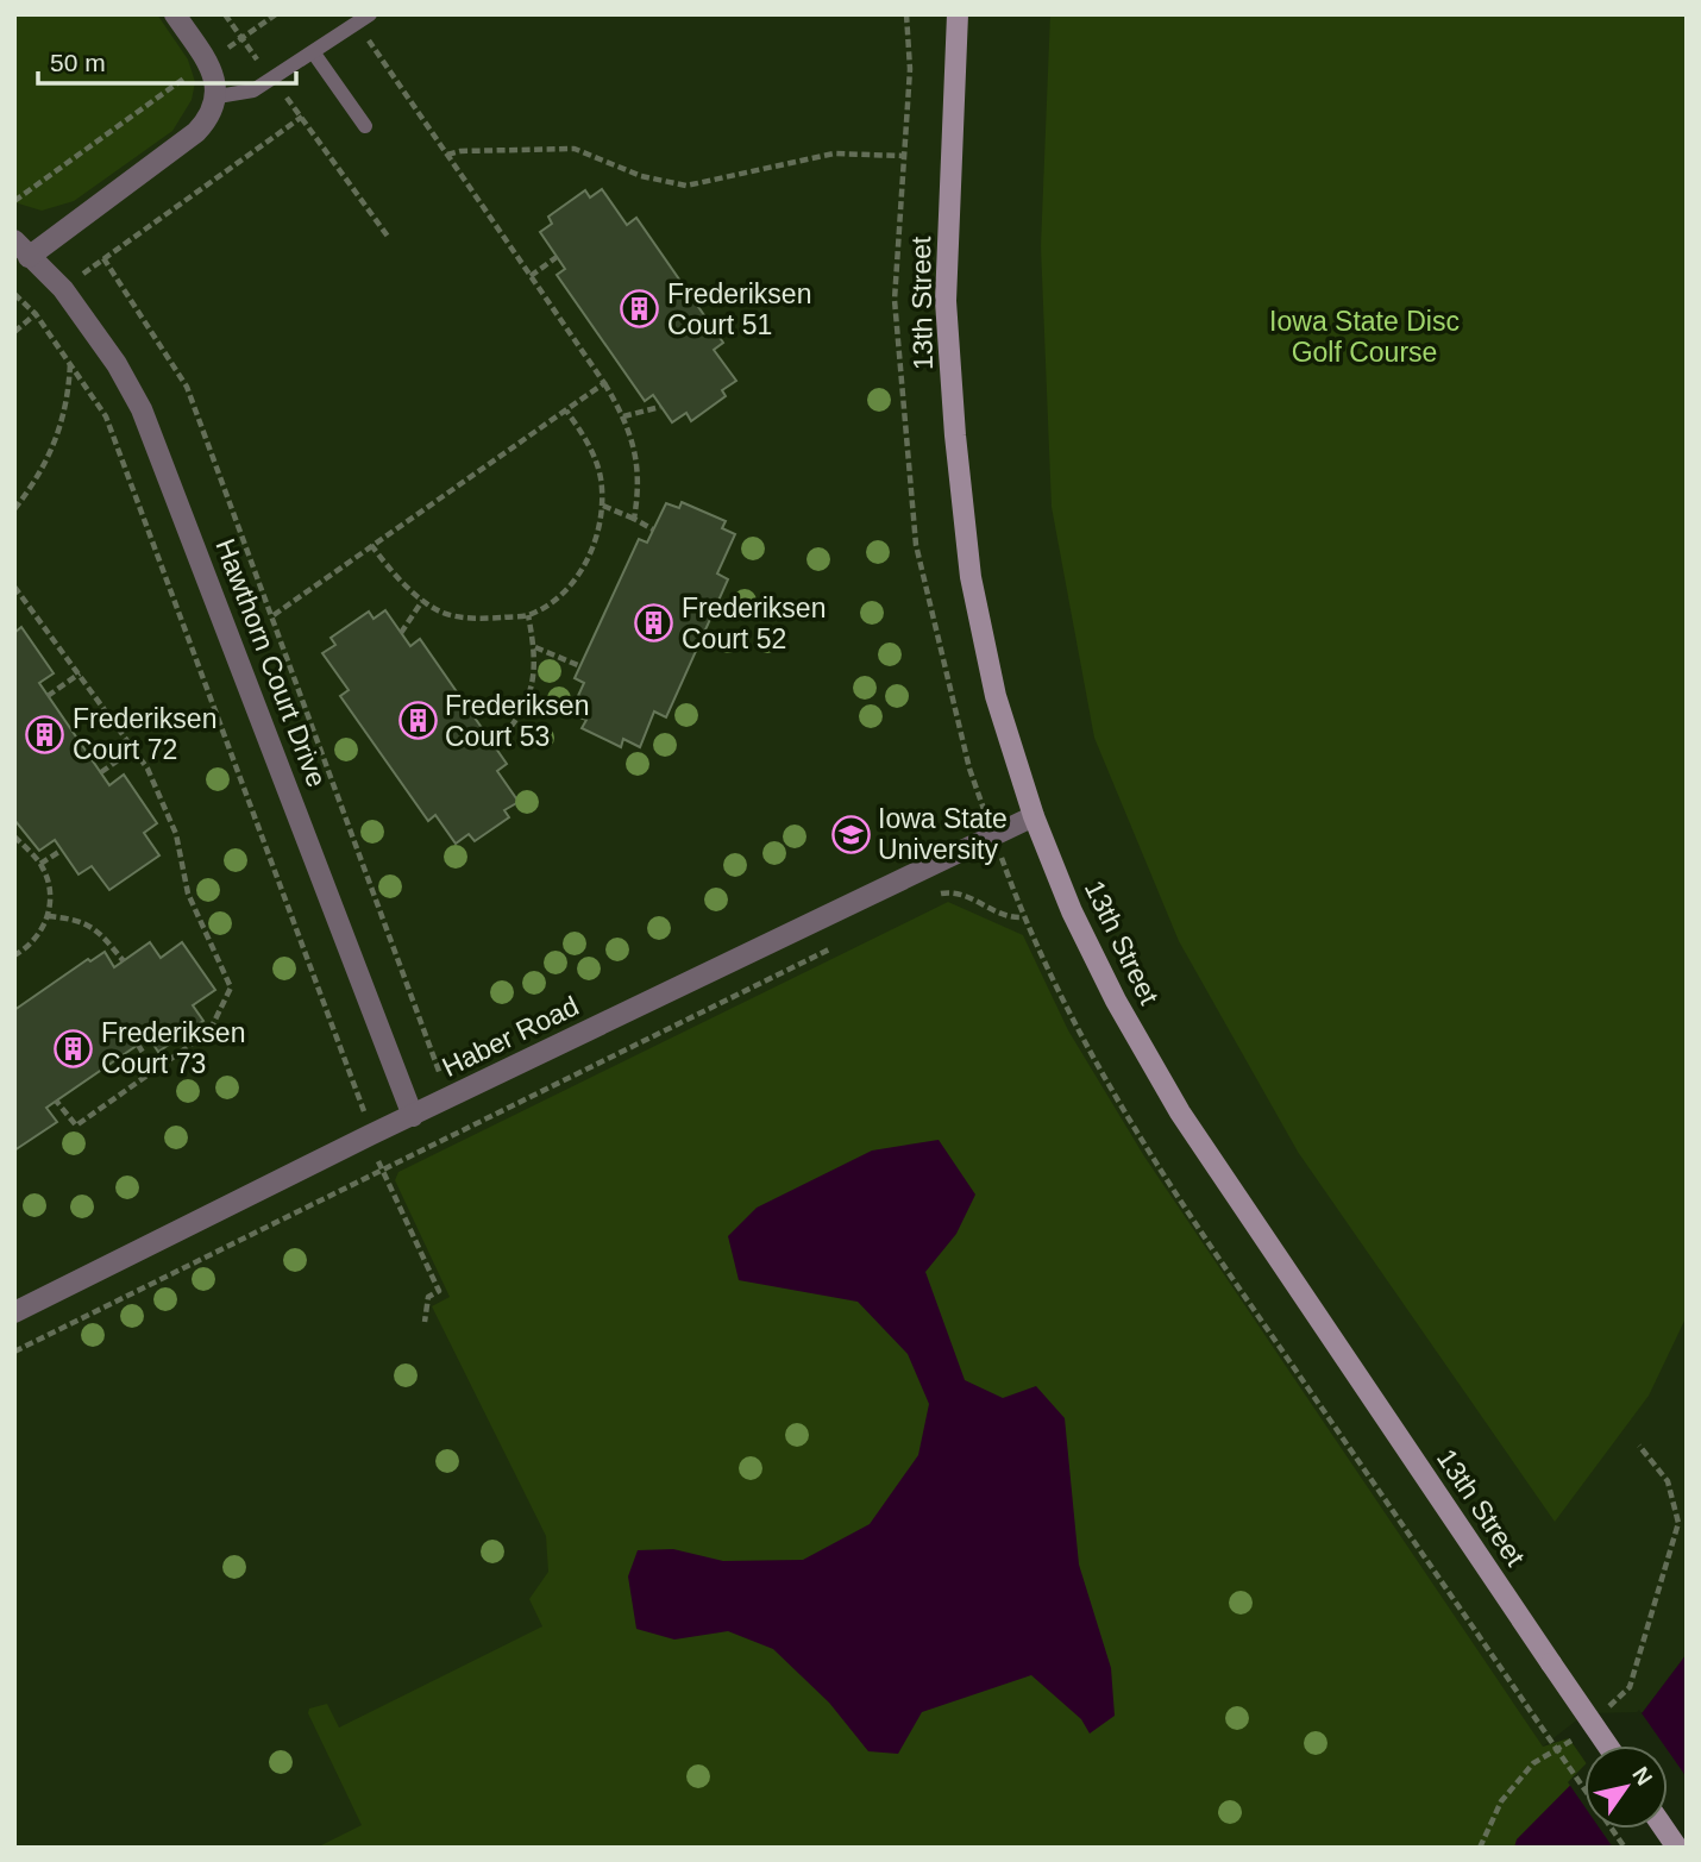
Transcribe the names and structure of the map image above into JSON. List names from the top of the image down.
{
  "streets": {
    "main road": ["13th Street"],
    "street": ["Hawthorn Court Drive", "Haber Road"]
  },
  "crossings": [
    ["13th Street", "Haber Road"],
    ["Hawthorn Court Drive", "Haber Road"]
  ],
  "parks": ["Iowa State Disc Golf Course"],
  "places": {
    "building": [
      "Frederiksen Court 51",
      "Frederiksen Court 52",
      "Frederiksen Court 53",
      "Frederiksen Court 72",
      "Frederiksen Court 73"
    ],
    "school or university": ["Iowa State University"]
  },
  "scale_bar": "50 m",
  "north": "top right"
}
